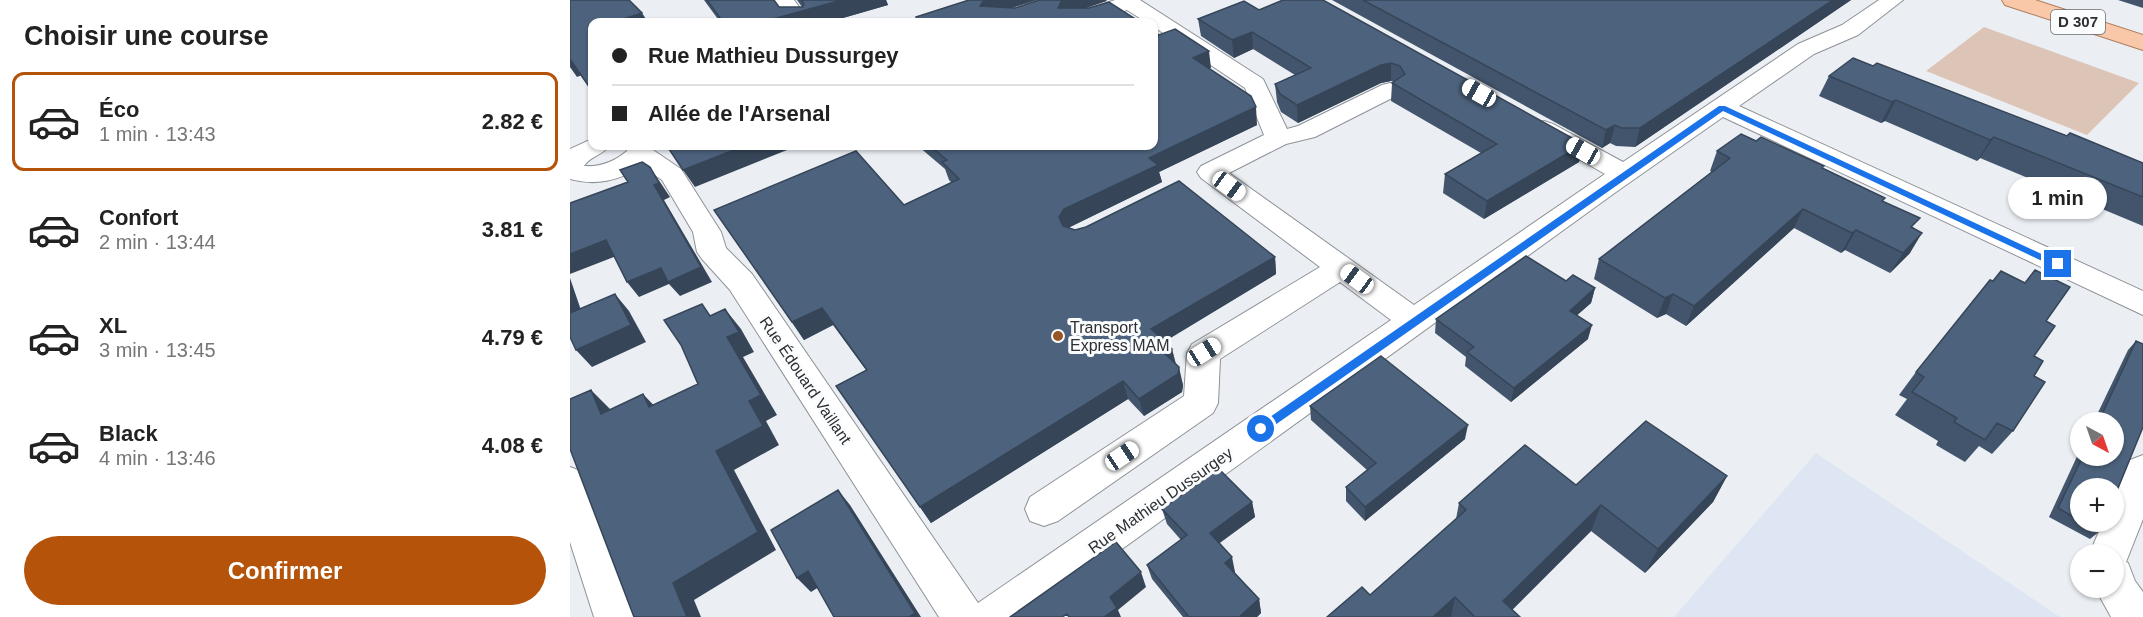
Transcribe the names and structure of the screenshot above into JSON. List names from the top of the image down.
{
  "streets": {
    "main road": ["D 307"],
    "street": ["Rue Édouard Vaillant", "Rue Mathieu Dussurgey"]
  },
  "places": ["Transport Express MAM"],
  "north": "bottom right",
  "page": {
    "heading": "Choisir une course",
    "banner": ["Rue Mathieu Dussurgey", "Allée de l'Arsenal"],
    "list": [
      {
        "name": "Éco",
        "note": "1 min · 13:43",
        "value": "2.82 €"
      },
      {
        "name": "Confort",
        "note": "2 min · 13:44",
        "value": "3.81 €"
      },
      {
        "name": "XL",
        "note": "3 min · 13:45",
        "value": "4.79 €"
      },
      {
        "name": "Black",
        "note": "4 min · 13:46",
        "value": "4.08 €"
      }
    ],
    "bubble": "1 min",
    "map_buttons": ["+", "−"],
    "buttons": "Confirmer"
  }
}
